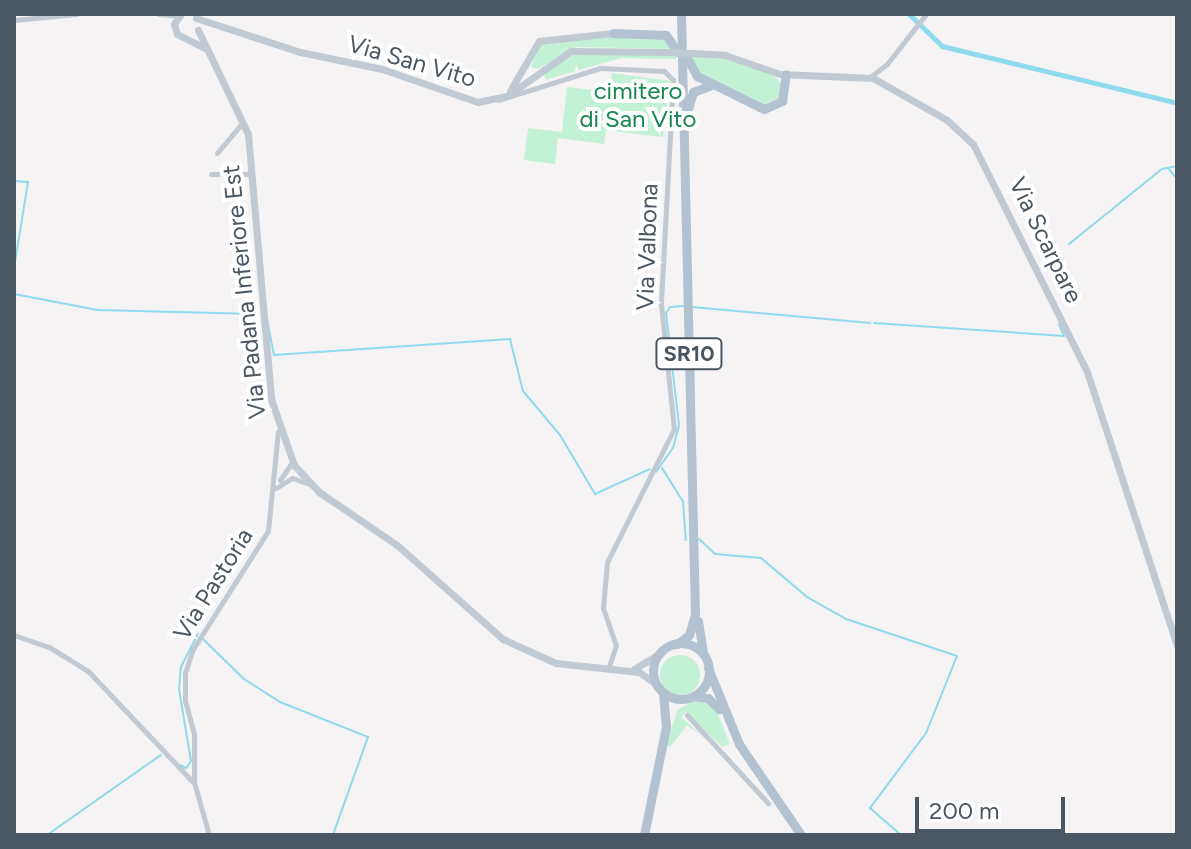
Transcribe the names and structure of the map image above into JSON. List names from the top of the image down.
{
  "streets": {
    "main road": ["SR10"],
    "street": [
      "Via San Vito",
      "Via Scarpare",
      "Via Valbona",
      "Via Padana Inferiore Est",
      "Via Pastoria"
    ]
  },
  "crossings": [
    ["Via San Vito", "Via Scarpare"],
    ["Via San Vito", "Via Valbona"],
    ["Via San Vito", "Via Padana Inferiore Est"],
    ["Via Valbona", "Via Padana Inferiore Est"],
    ["Via Padana Inferiore Est", "SR10"],
    ["Via Padana Inferiore Est", "Via Pastoria"]
  ],
  "parks": ["cimitero di San Vito"],
  "scale_bar": "200 m"
}
